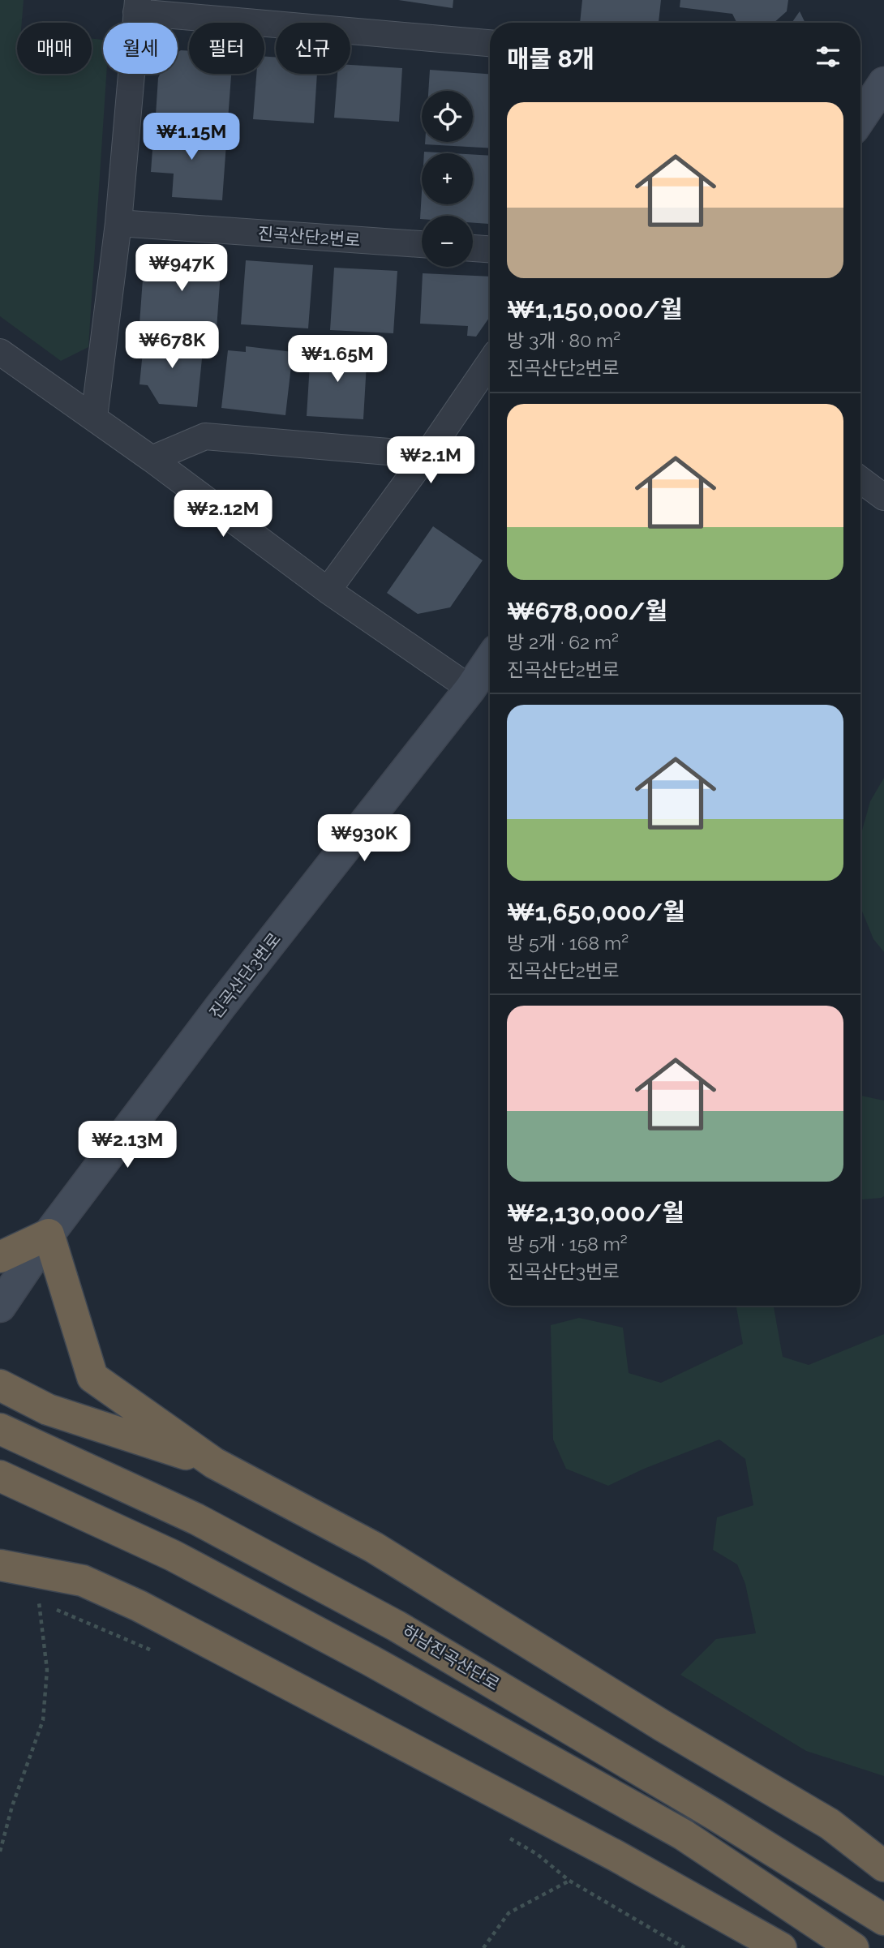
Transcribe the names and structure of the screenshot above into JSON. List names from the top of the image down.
{
  "streets": {
    "highway": ["하남진곡산단로"],
    "street": ["진곡산단2번로", "진곡산단3번로"]
  },
  "page": {
    "chip": [
      "매매",
      "월세",
      "필터",
      "신규"
    ],
    "heading": "매물 8개",
    "map_buttons": ["+", "−"],
    "list": [
      {
        "name": "₩1,150,000/월",
        "note": "방 3개 · 80 m² · 진곡산단2번로"
      },
      {
        "name": "₩678,000/월",
        "note": "방 2개 · 62 m² · 진곡산단2번로"
      },
      {
        "name": "₩1,650,000/월",
        "note": "방 5개 · 168 m² · 진곡산단2번로"
      },
      {
        "name": "₩2,130,000/월",
        "note": "방 5개 · 158 m² · 진곡산단3번로"
      }
    ],
    "price": [
      "₩1.15M",
      "₩947K",
      "₩678K",
      "₩1.65M",
      "₩2.1M",
      "₩2.12M",
      "₩930K",
      "₩2.13M"
    ]
  }
}
